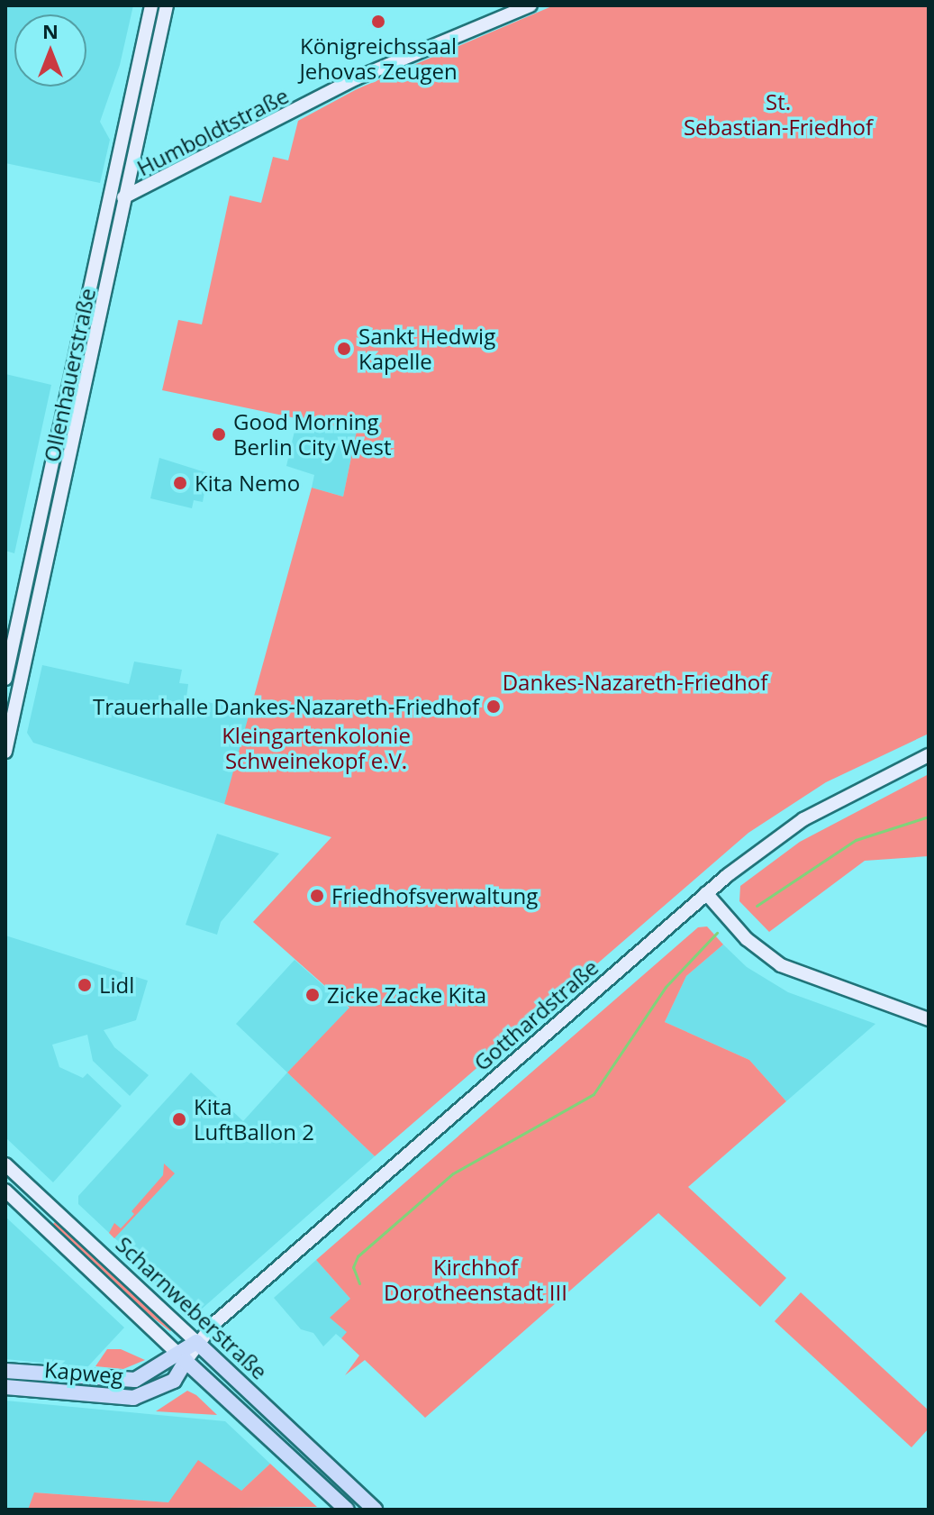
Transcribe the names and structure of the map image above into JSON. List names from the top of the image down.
{
  "streets": {
    "main road": [
      "Humboldtstraße",
      "Ollenhauerstraße",
      "Gotthardstraße",
      "Scharnweberstraße",
      "Kapweg"
    ]
  },
  "crossings": [
    ["Humboldtstraße", "Ollenhauerstraße"],
    ["Gotthardstraße", "Scharnweberstraße"],
    ["Scharnweberstraße", "Kapweg"]
  ],
  "parks": [
    "St. Sebastian-Friedhof",
    "Dankes-Nazareth-Friedhof",
    "Kleingartenkolonie Schweinekopf e.V.",
    "Kirchhof Dorotheenstadt III"
  ],
  "places": [
    "Königreichssaal Jehovas Zeugen",
    "Sankt Hedwig Kapelle",
    "Good Morning Berlin City West",
    "Kita Nemo",
    "Trauerhalle Dankes-Nazareth-Friedhof",
    "Friedhofsverwaltung",
    "Lidl",
    "Zicke Zacke Kita",
    "Kita LuftBallon 2"
  ],
  "north": "top"
}
